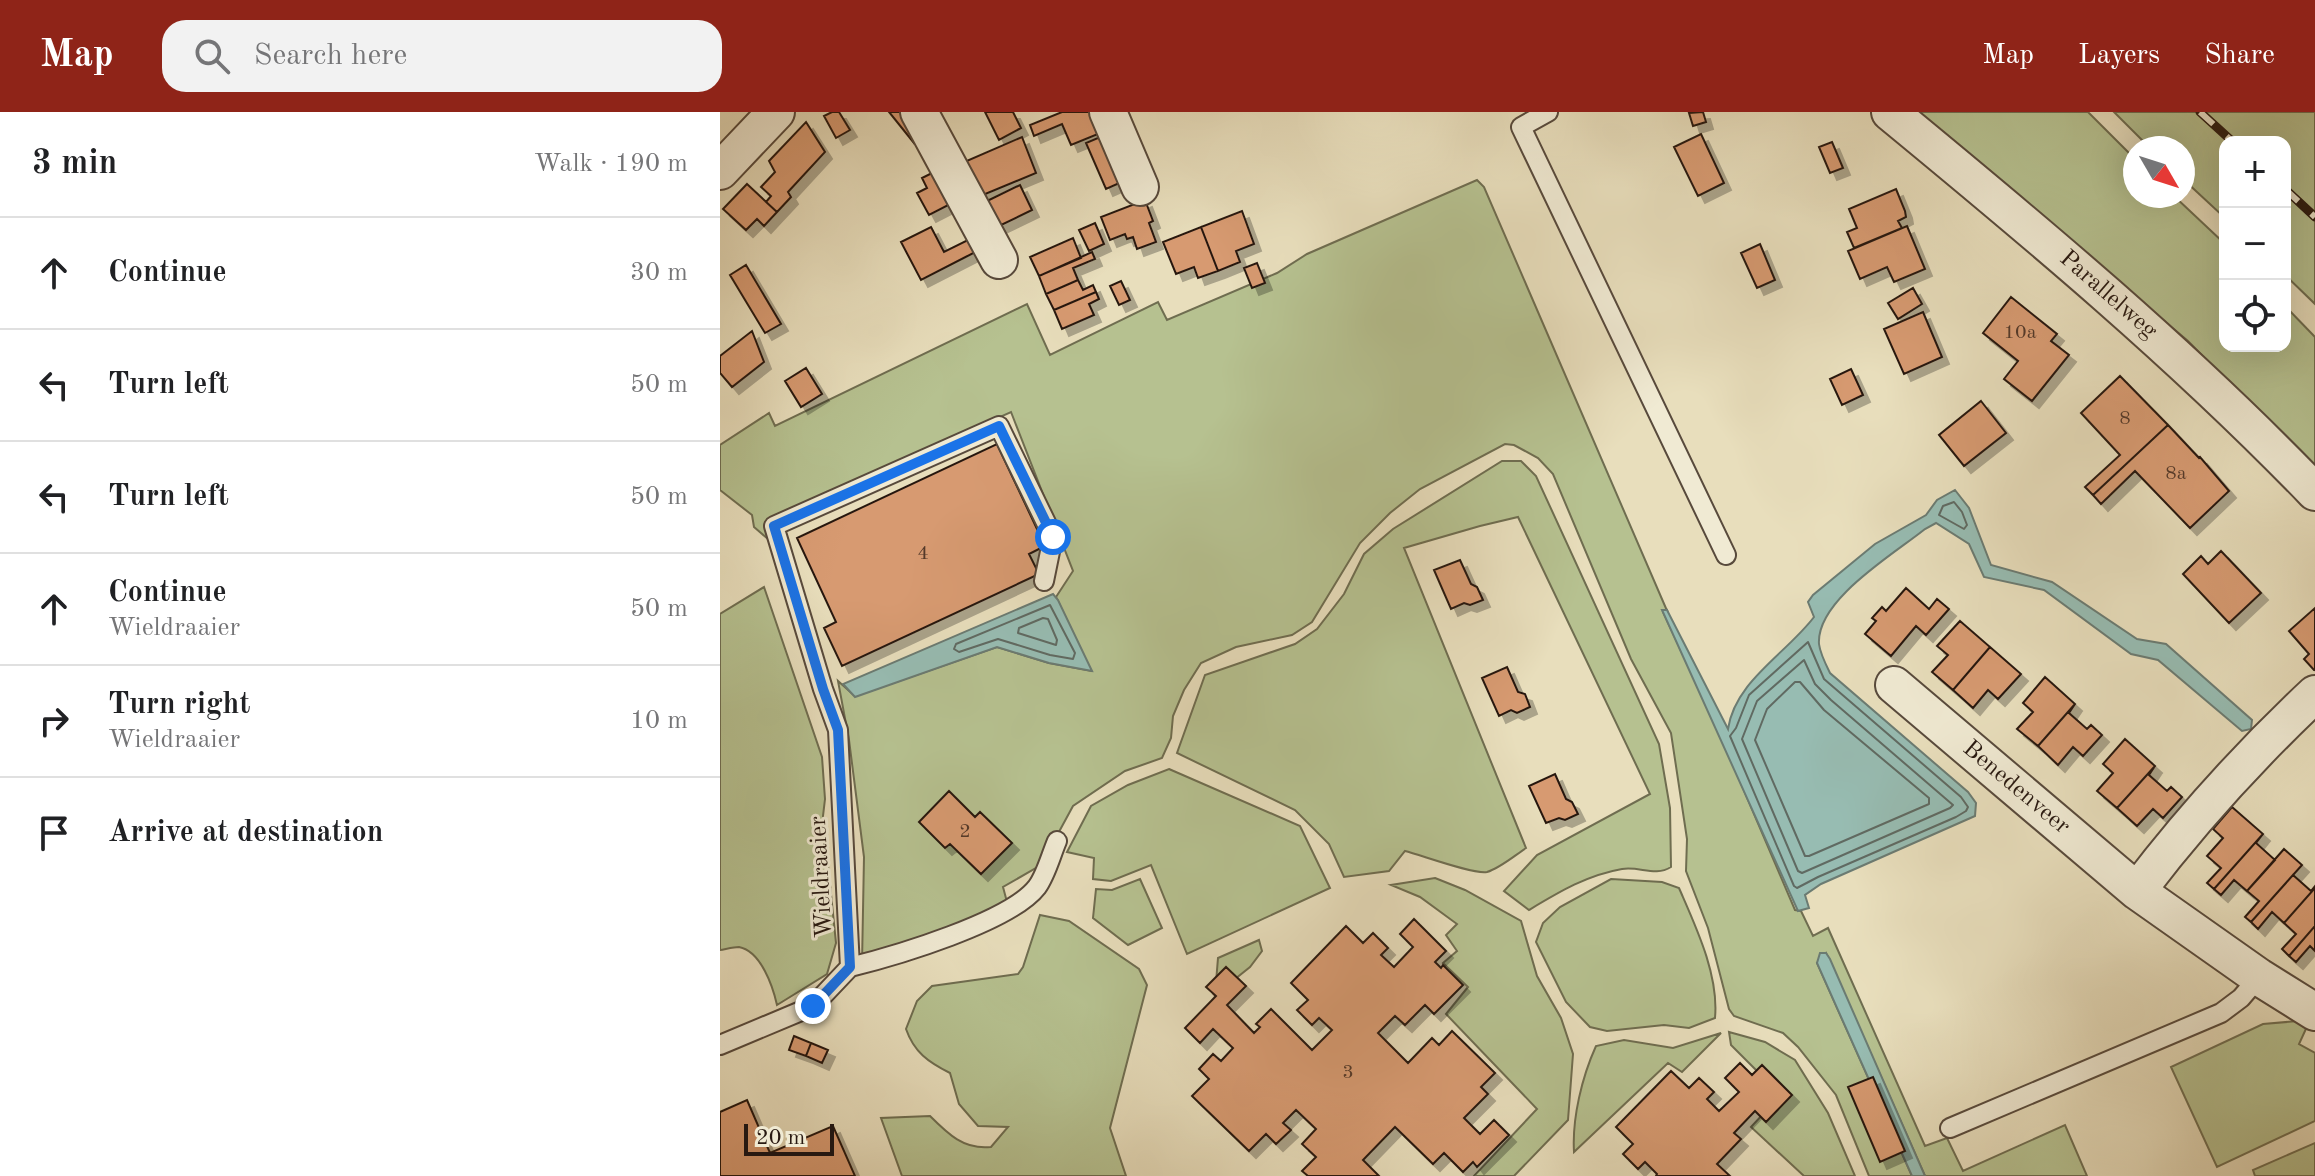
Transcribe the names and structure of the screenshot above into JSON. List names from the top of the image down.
{
  "streets": {
    "street": ["Parallelweg", "Benedenveer"],
    "lane": ["Wieldraaier"]
  },
  "house_numbers": [
    "10a",
    "8",
    "8a",
    "4",
    "2",
    "3"
  ],
  "scale_bar": "20 m",
  "north": "bottom right",
  "page": {
    "header": "Map",
    "search": "Search here",
    "nav": ["Map", "Layers", "Share"],
    "heading": ["3 min", "Walk · 190 m"],
    "map_buttons": ["+", "−"],
    "list": [
      ["Continue", "30 m"],
      ["Turn left", "50 m"],
      ["Turn left", "50 m"],
      ["Continue", "Wieldraaier", "50 m"],
      ["Turn right", "Wieldraaier", "10 m"],
      "Arrive at destination"
    ],
    "scale": "20 m"
  }
}
